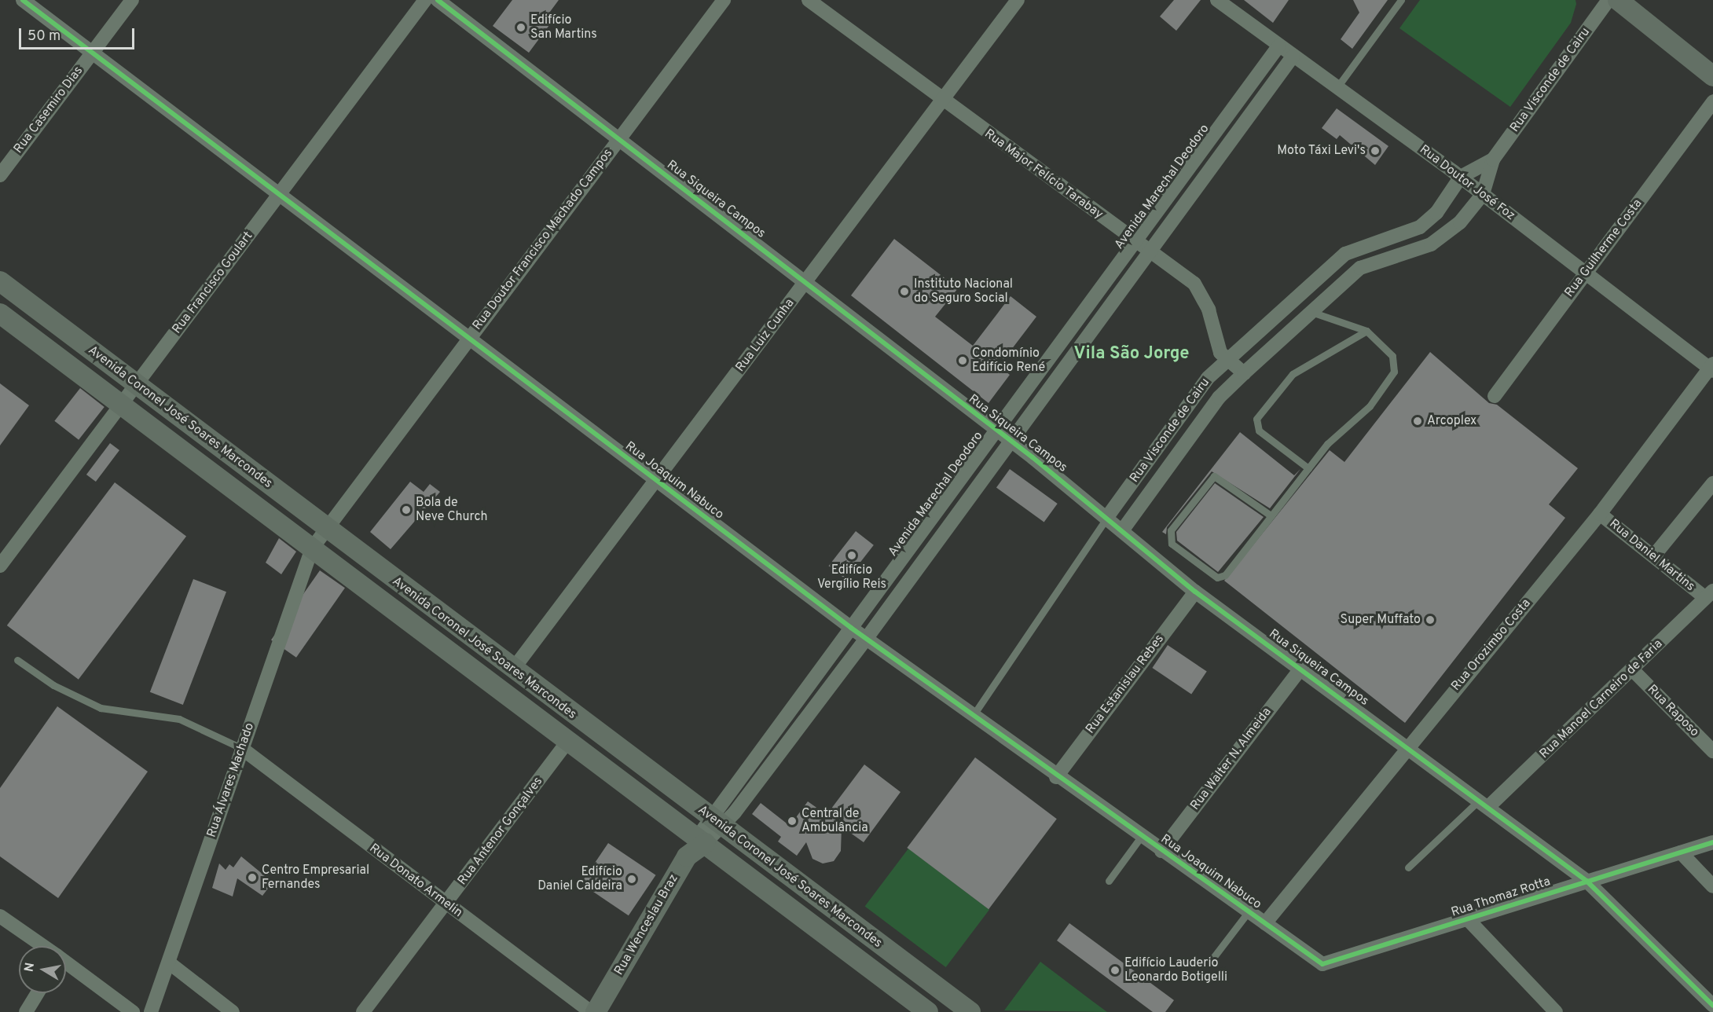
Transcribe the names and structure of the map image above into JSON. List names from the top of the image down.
{
  "streets": {
    "main road": ["Avenida Coronel José Soares Marcondes", "Rua Wenceslau Braz"],
    "street": [
      "Rua Visconde de Cairu",
      "Rua Casemiro Dias",
      "Rua Major Felício Tarabay",
      "Rua Doutor José Foz",
      "Avenida Marechal Deodoro",
      "Rua Siqueira Campos",
      "Rua Doutor Francisco Machado Campos",
      "Rua Guilherme Costa",
      "Rua Francisco Goulart",
      "Rua Luiz Cunha",
      "Rua Joaquim Nabuco",
      "Rua Daniel Martins",
      "Rua Orozimbo Costa",
      "Rua Estanislau Rebes",
      "Rua Manoel Carneiro de Faria",
      "Rua Raposo",
      "Rua Walter N. Almeida",
      "Rua Álvares Machado",
      "Rua Antenor Gonçalves",
      "Rua Donato Armelin",
      "Rua Thomaz Rotta"
    ]
  },
  "crossings": [
    ["Rua Visconde de Cairu", "Rua Major Felício Tarabay"],
    ["Rua Visconde de Cairu", "Rua Doutor José Foz"],
    ["Rua Visconde de Cairu", "Rua Siqueira Campos"],
    ["Rua Visconde de Cairu", "Rua Joaquim Nabuco"],
    ["Rua Casemiro Dias", "Rua Joaquim Nabuco"],
    ["Rua Major Felício Tarabay", "Avenida Marechal Deodoro"],
    ["Rua Major Felício Tarabay", "Rua Luiz Cunha"],
    ["Rua Doutor José Foz", "Avenida Marechal Deodoro"],
    ["Rua Doutor José Foz", "Rua Guilherme Costa"],
    ["Rua Doutor José Foz", "Rua Orozimbo Costa"],
    ["Avenida Marechal Deodoro", "Rua Siqueira Campos"],
    ["Avenida Marechal Deodoro", "Avenida Coronel José Soares Marcondes"],
    ["Avenida Marechal Deodoro", "Rua Joaquim Nabuco"],
    ["Avenida Marechal Deodoro", "Rua Wenceslau Braz"],
    ["Rua Siqueira Campos", "Rua Doutor Francisco Machado Campos"],
    ["Rua Siqueira Campos", "Rua Luiz Cunha"],
    ["Rua Siqueira Campos", "Rua Orozimbo Costa"],
    ["Rua Siqueira Campos", "Rua Estanislau Rebes"],
    ["Rua Siqueira Campos", "Rua Manoel Carneiro de Faria"],
    ["Rua Siqueira Campos", "Rua Walter N. Almeida"],
    ["Rua Siqueira Campos", "Rua Thomaz Rotta"],
    ["Rua Doutor Francisco Machado Campos", "Avenida Coronel José Soares Marcondes"],
    ["Rua Doutor Francisco Machado Campos", "Rua Joaquim Nabuco"],
    ["Rua Doutor Francisco Machado Campos", "Rua Álvares Machado"],
    ["Rua Francisco Goulart", "Avenida Coronel José Soares Marcondes"],
    ["Rua Francisco Goulart", "Rua Joaquim Nabuco"],
    ["Rua Luiz Cunha", "Avenida Coronel José Soares Marcondes"],
    ["Rua Luiz Cunha", "Rua Joaquim Nabuco"],
    ["Avenida Coronel José Soares Marcondes", "Rua Álvares Machado"],
    ["Avenida Coronel José Soares Marcondes", "Rua Antenor Gonçalves"],
    ["Avenida Coronel José Soares Marcondes", "Rua Wenceslau Braz"],
    ["Rua Joaquim Nabuco", "Rua Orozimbo Costa"],
    ["Rua Joaquim Nabuco", "Rua Estanislau Rebes"],
    ["Rua Joaquim Nabuco", "Rua Walter N. Almeida"],
    ["Rua Joaquim Nabuco", "Rua Thomaz Rotta"],
    ["Rua Daniel Martins", "Rua Orozimbo Costa"],
    ["Rua Daniel Martins", "Rua Manoel Carneiro de Faria"],
    ["Rua Manoel Carneiro de Faria", "Rua Raposo"],
    ["Rua Álvares Machado", "Rua Donato Armelin"],
    ["Rua Antenor Gonçalves", "Rua Donato Armelin"]
  ],
  "districts": ["Vila São Jorge"],
  "places": [
    "Edifício San Martins",
    "Moto Táxi Levi's",
    "Instituto Nacional do Seguro Social",
    "Condomínio Edifício René",
    "Arcoplex",
    "Bola de Neve Church",
    "Edifício Vergílio Reis",
    "Super Muffato",
    "Central de Ambulância",
    "Centro Empresarial Fernandes",
    "Edifício Daniel Caldeira",
    "Edifício Lauderio Leonardo Botigelli"
  ],
  "scale_bar": "50 m",
  "north": "left"
}
